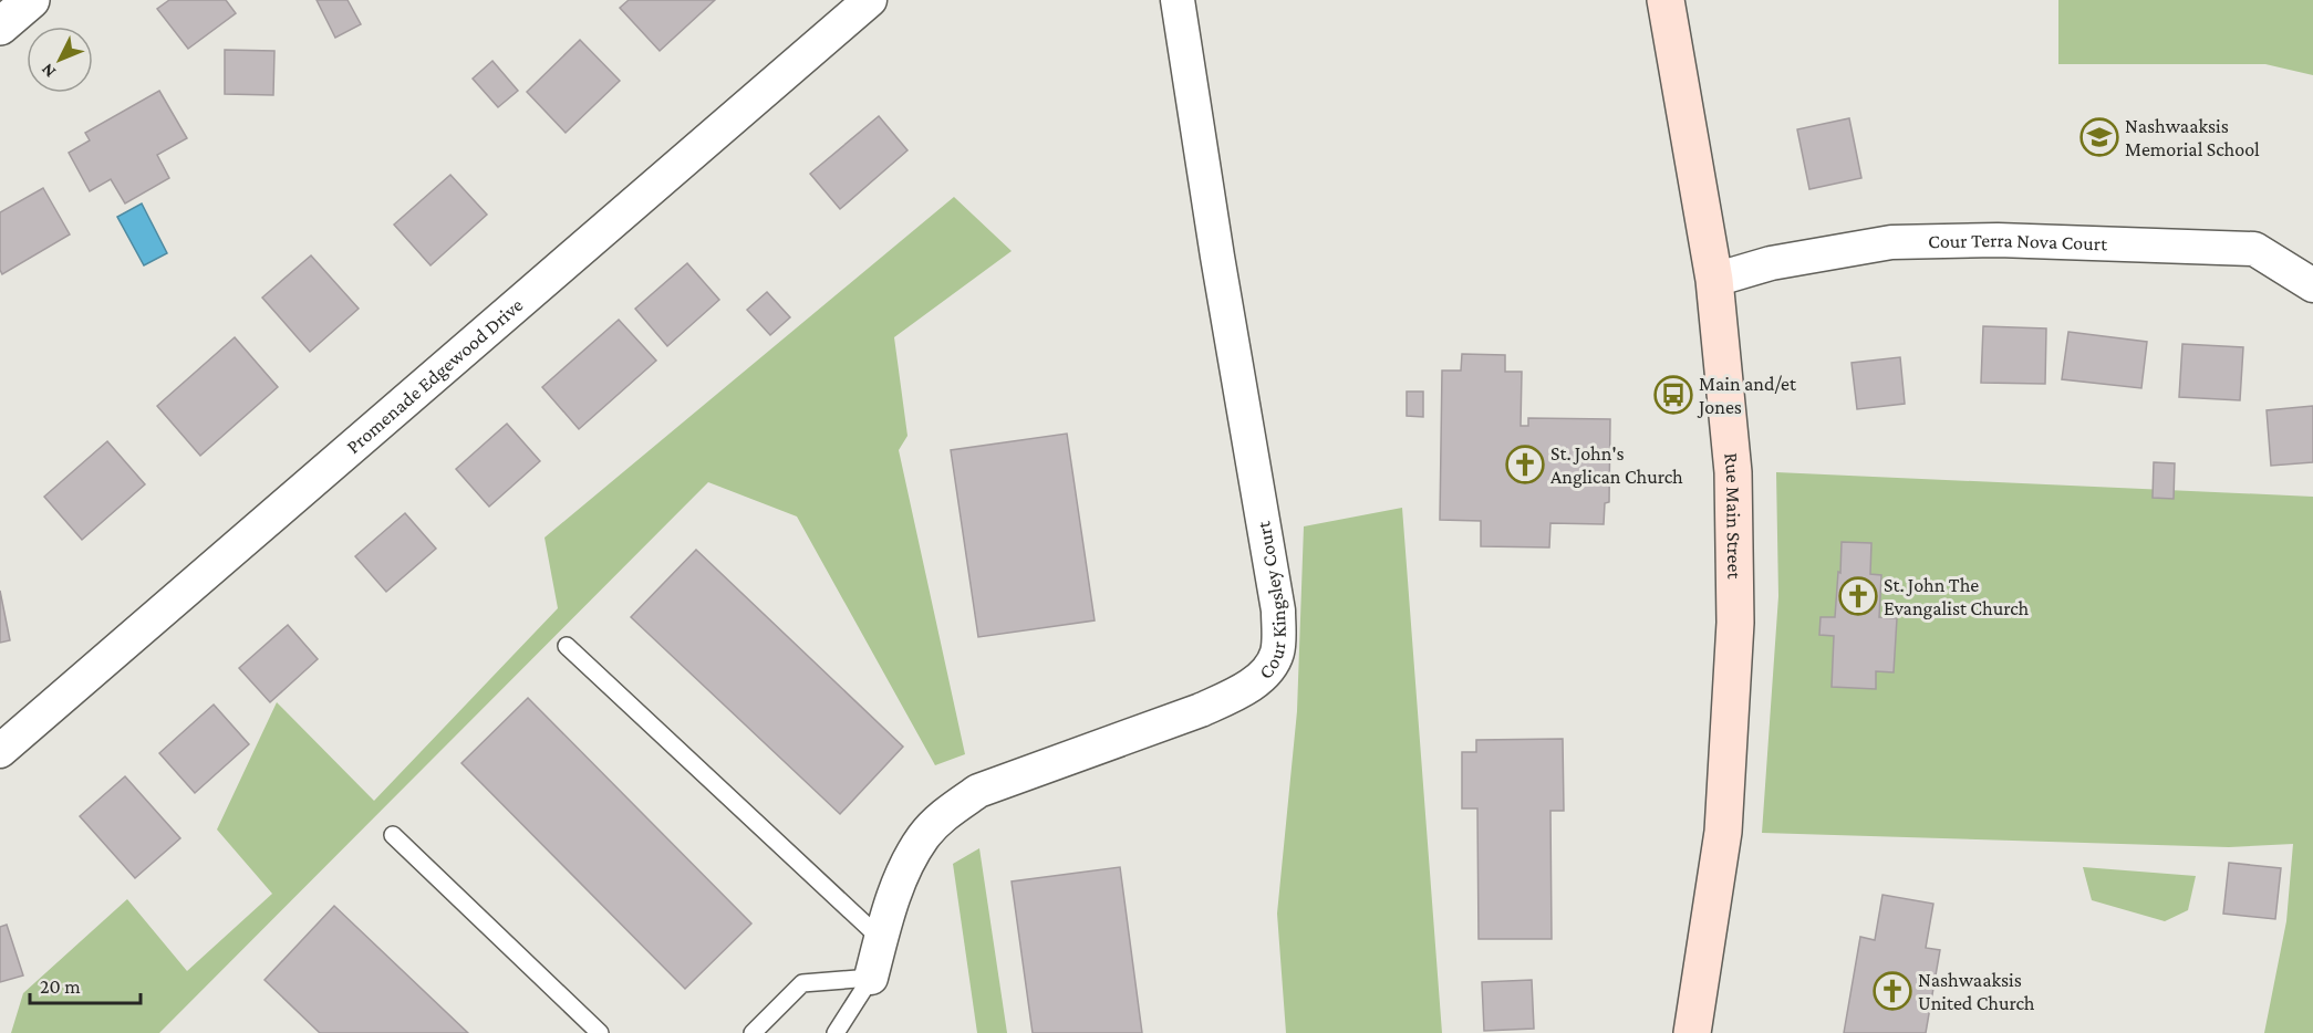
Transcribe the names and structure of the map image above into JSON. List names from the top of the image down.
{
  "streets": {
    "main road": ["Rue Main Street"],
    "street": ["Cour Terra Nova Court", "Promenade Edgewood Drive", "Cour Kingsley Court"]
  },
  "crossings": [
    ["Cour Terra Nova Court", "Rue Main Street"]
  ],
  "places": {
    "school or university": ["Nashwaaksis Memorial School"],
    "bus stop": ["Main and/et Jones"],
    "church": ["St. John's Anglican Church", "St. John The Evangalist Church", "Nashwaaksis United Church"]
  },
  "scale_bar": "20 m",
  "north": "bottom left"
}
